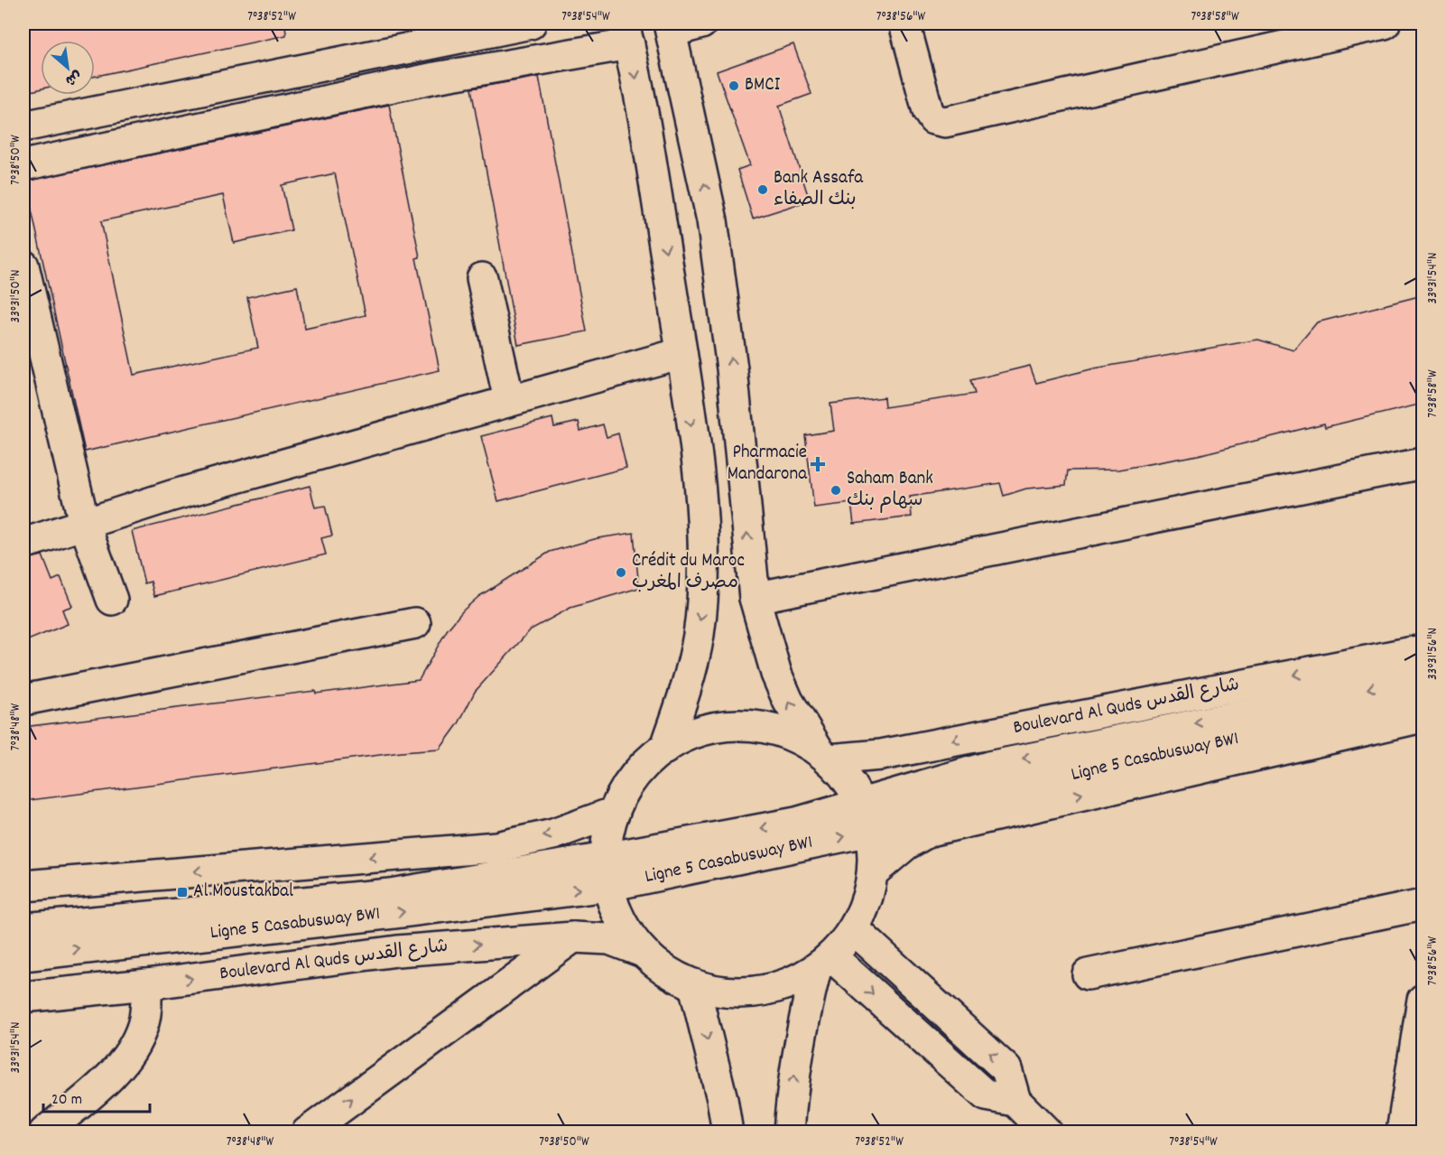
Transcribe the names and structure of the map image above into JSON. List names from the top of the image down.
{
  "streets": {
    "street": ["Boulevard Al Quds شارع القدس", "Ligne 5 Casabusway BW1"]
  },
  "places": {
    "other": [
      "BMCI",
      "Bank Assafa بنك الصفاء",
      "Saham Bank سهام بنك",
      "Crédit du Maroc مصرف المغرب"
    ],
    "health": ["Pharmacie Mandarona"],
    "transit": ["Al Moustakbal"]
  },
  "scale_bar": "20 m",
  "north": "bottom right",
  "coordinates": [
    "7°38'52\"W",
    "7°38'54\"W",
    "7°38'56\"W",
    "7°38'58\"W",
    "7°38'50\"W",
    "33°31'54\"N",
    "33°31'50\"N",
    "33°31'56\"N",
    "7°38'48\"W"
  ]
}
